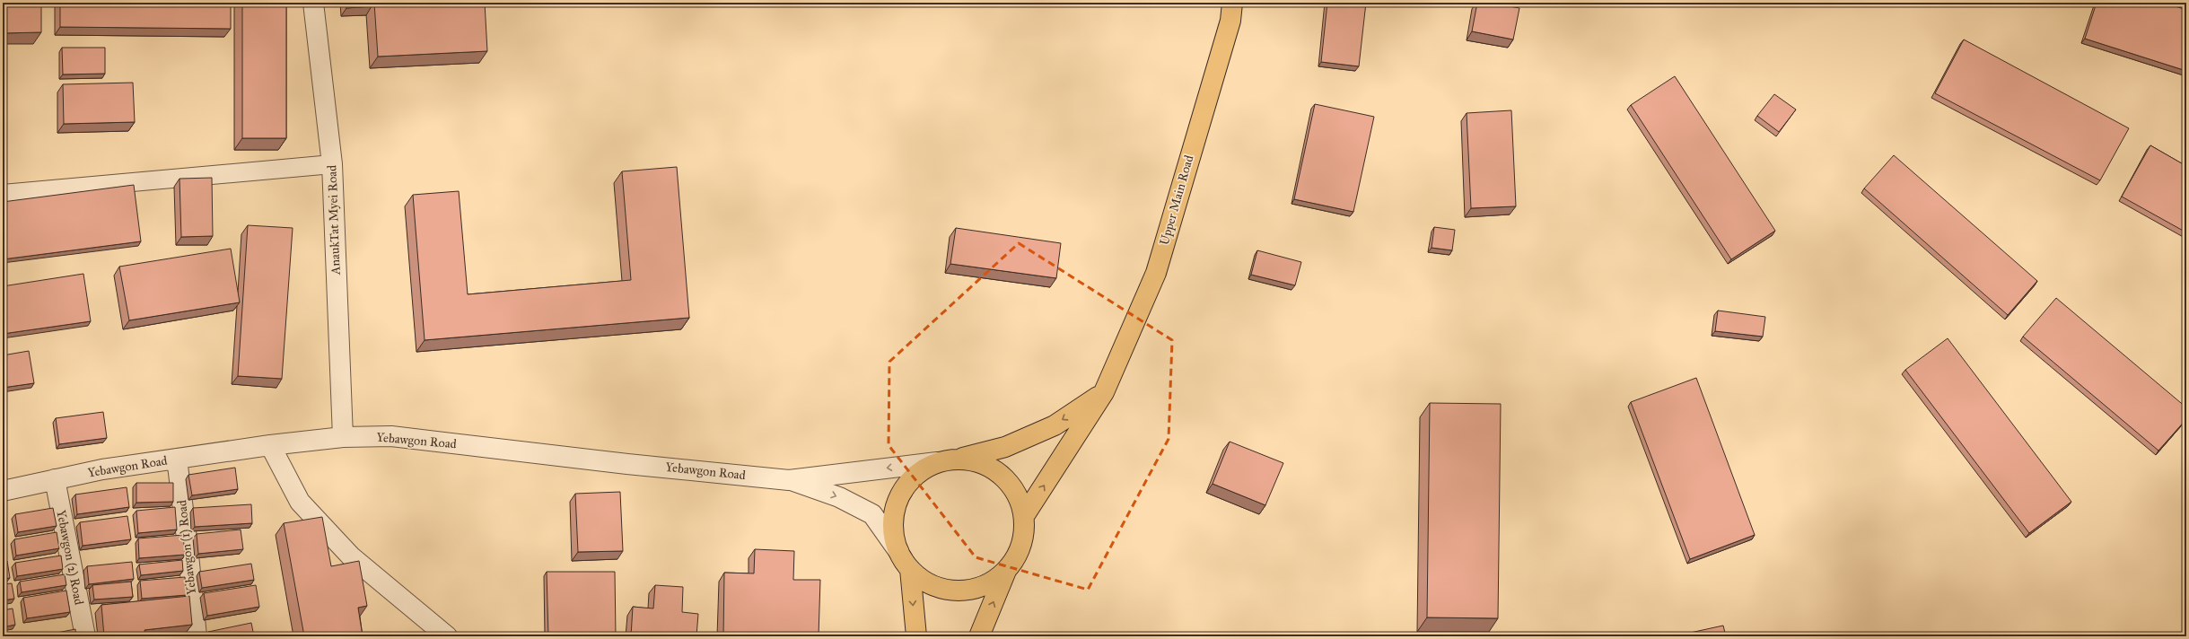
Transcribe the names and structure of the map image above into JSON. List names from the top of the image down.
{
  "streets": {
    "main road": ["Upper Main Road"],
    "street": [
      "AnaukTat Myei Road",
      "Yebawgon Road",
      "Yebawgon (1) Road",
      "Yebawgon (2) Road"
    ]
  },
  "crossings": [
    ["AnaukTat Myei Road", "Yebawgon Road"],
    ["Yebawgon Road", "Yebawgon (1) Road"],
    ["Yebawgon Road", "Yebawgon (2) Road"]
  ]
}
